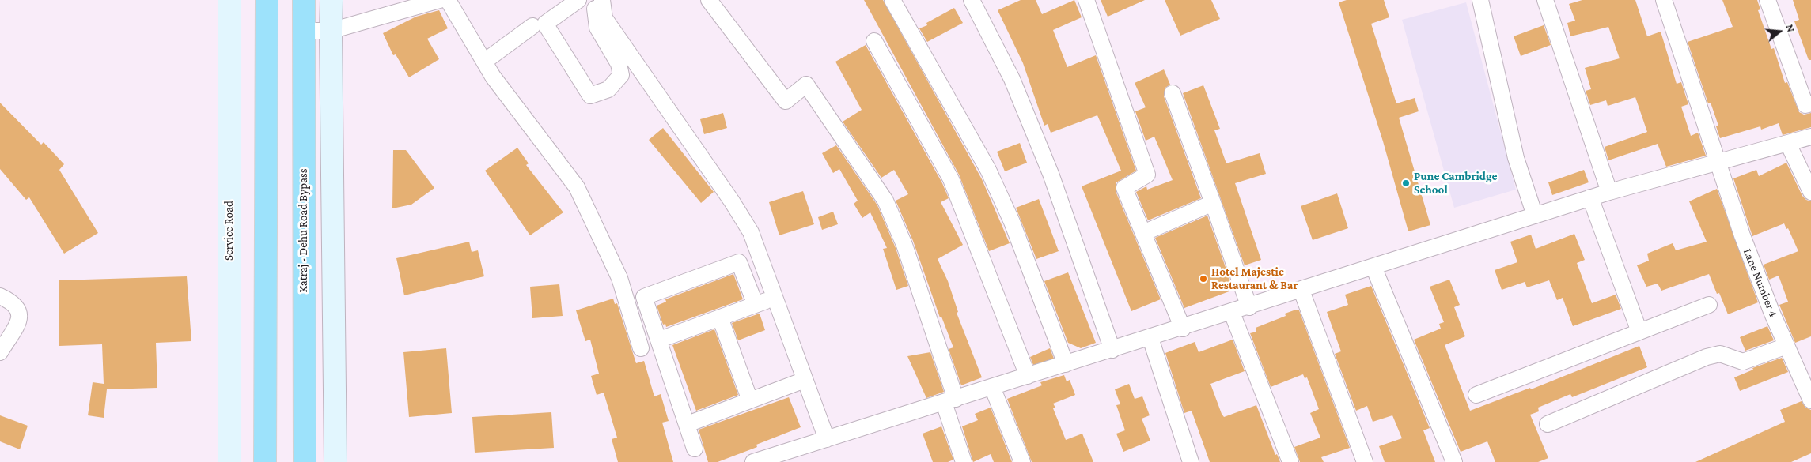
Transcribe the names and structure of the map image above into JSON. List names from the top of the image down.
{
  "streets": {
    "highway": ["Katraj - Dehu Road Bypass"],
    "street": ["Service Road", "Lane Number 4"]
  },
  "places": ["Pune Cambridge School", "Hotel Majestic Restaurant & Bar"],
  "north": "right"
}
